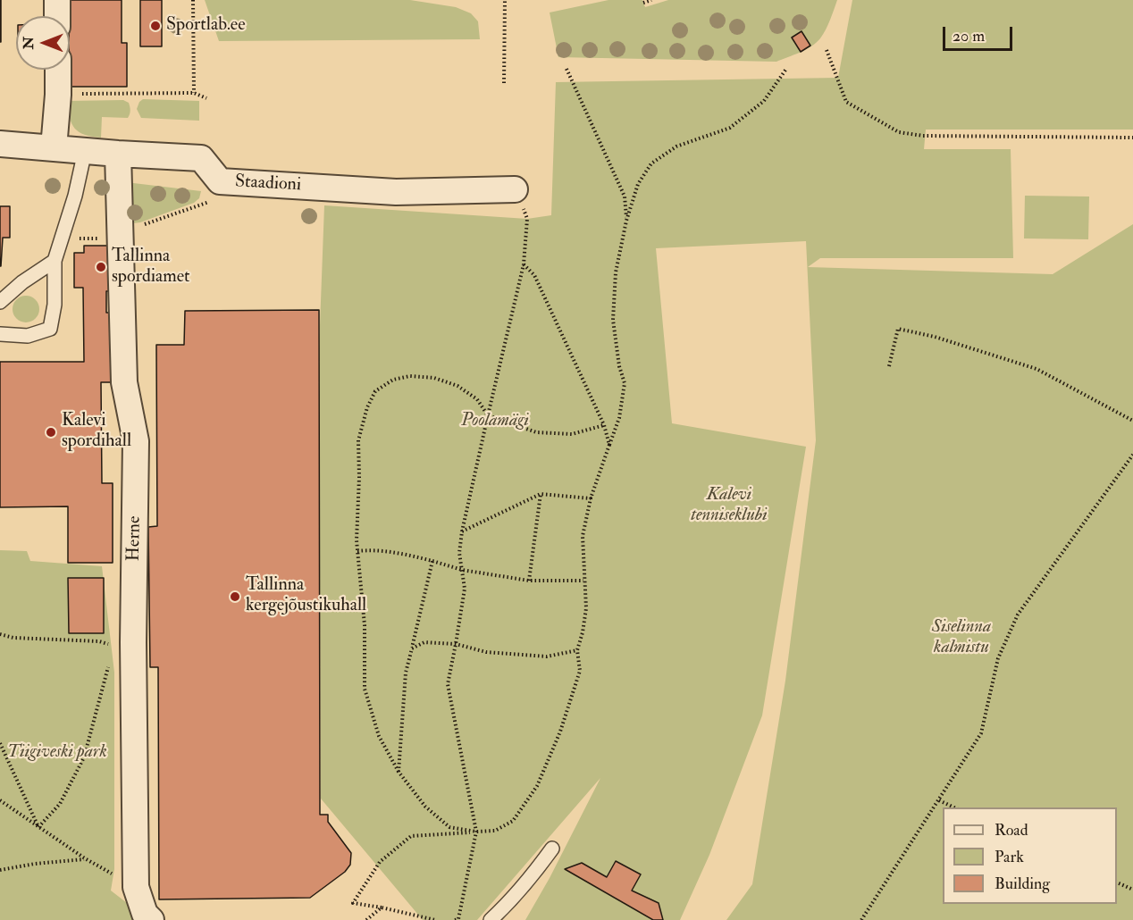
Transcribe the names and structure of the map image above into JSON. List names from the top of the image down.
{
  "streets": {
    "street": ["Staadioni", "Herne"]
  },
  "crossings": [
    ["Staadioni", "Herne"]
  ],
  "parks": [
    "Poolamägi",
    "Kalevi tenniseklubi",
    "Siselinna kalmistu",
    "Tiigiveski park"
  ],
  "places": [
    "Sportlab.ee",
    "Tallinna spordiamet",
    "Kalevi spordihall",
    "Tallinna kergejõustikuhall"
  ],
  "legend": ["Road", "Park", "Building"],
  "scale_bar": "20 m",
  "north": "left"
}
